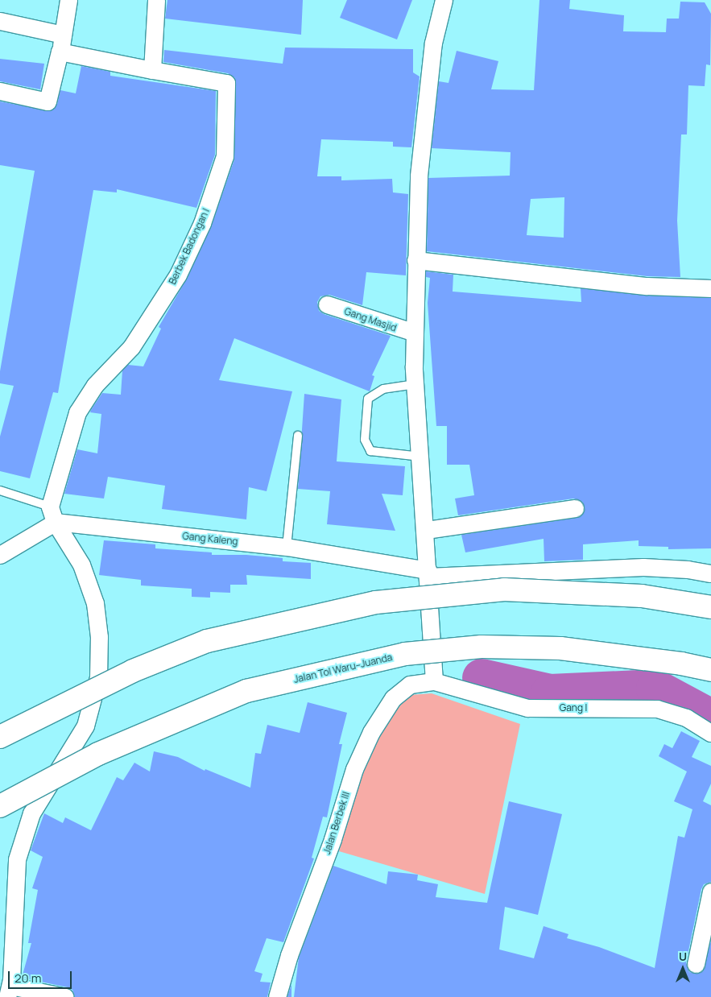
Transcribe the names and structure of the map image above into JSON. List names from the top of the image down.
{
  "streets": {
    "highway": ["Jalan Tol Waru–Juanda"],
    "street": [
      "Berbek Badongan I",
      "Gang Masjid",
      "Gang Kaleng",
      "Gang I",
      "Jalan Berbek III"
    ]
  },
  "crossings": [
    ["Berbek Badongan I", "Gang Kaleng"],
    ["Gang I", "Jalan Berbek III"]
  ],
  "scale_bar": "20 m",
  "north": "top"
}
